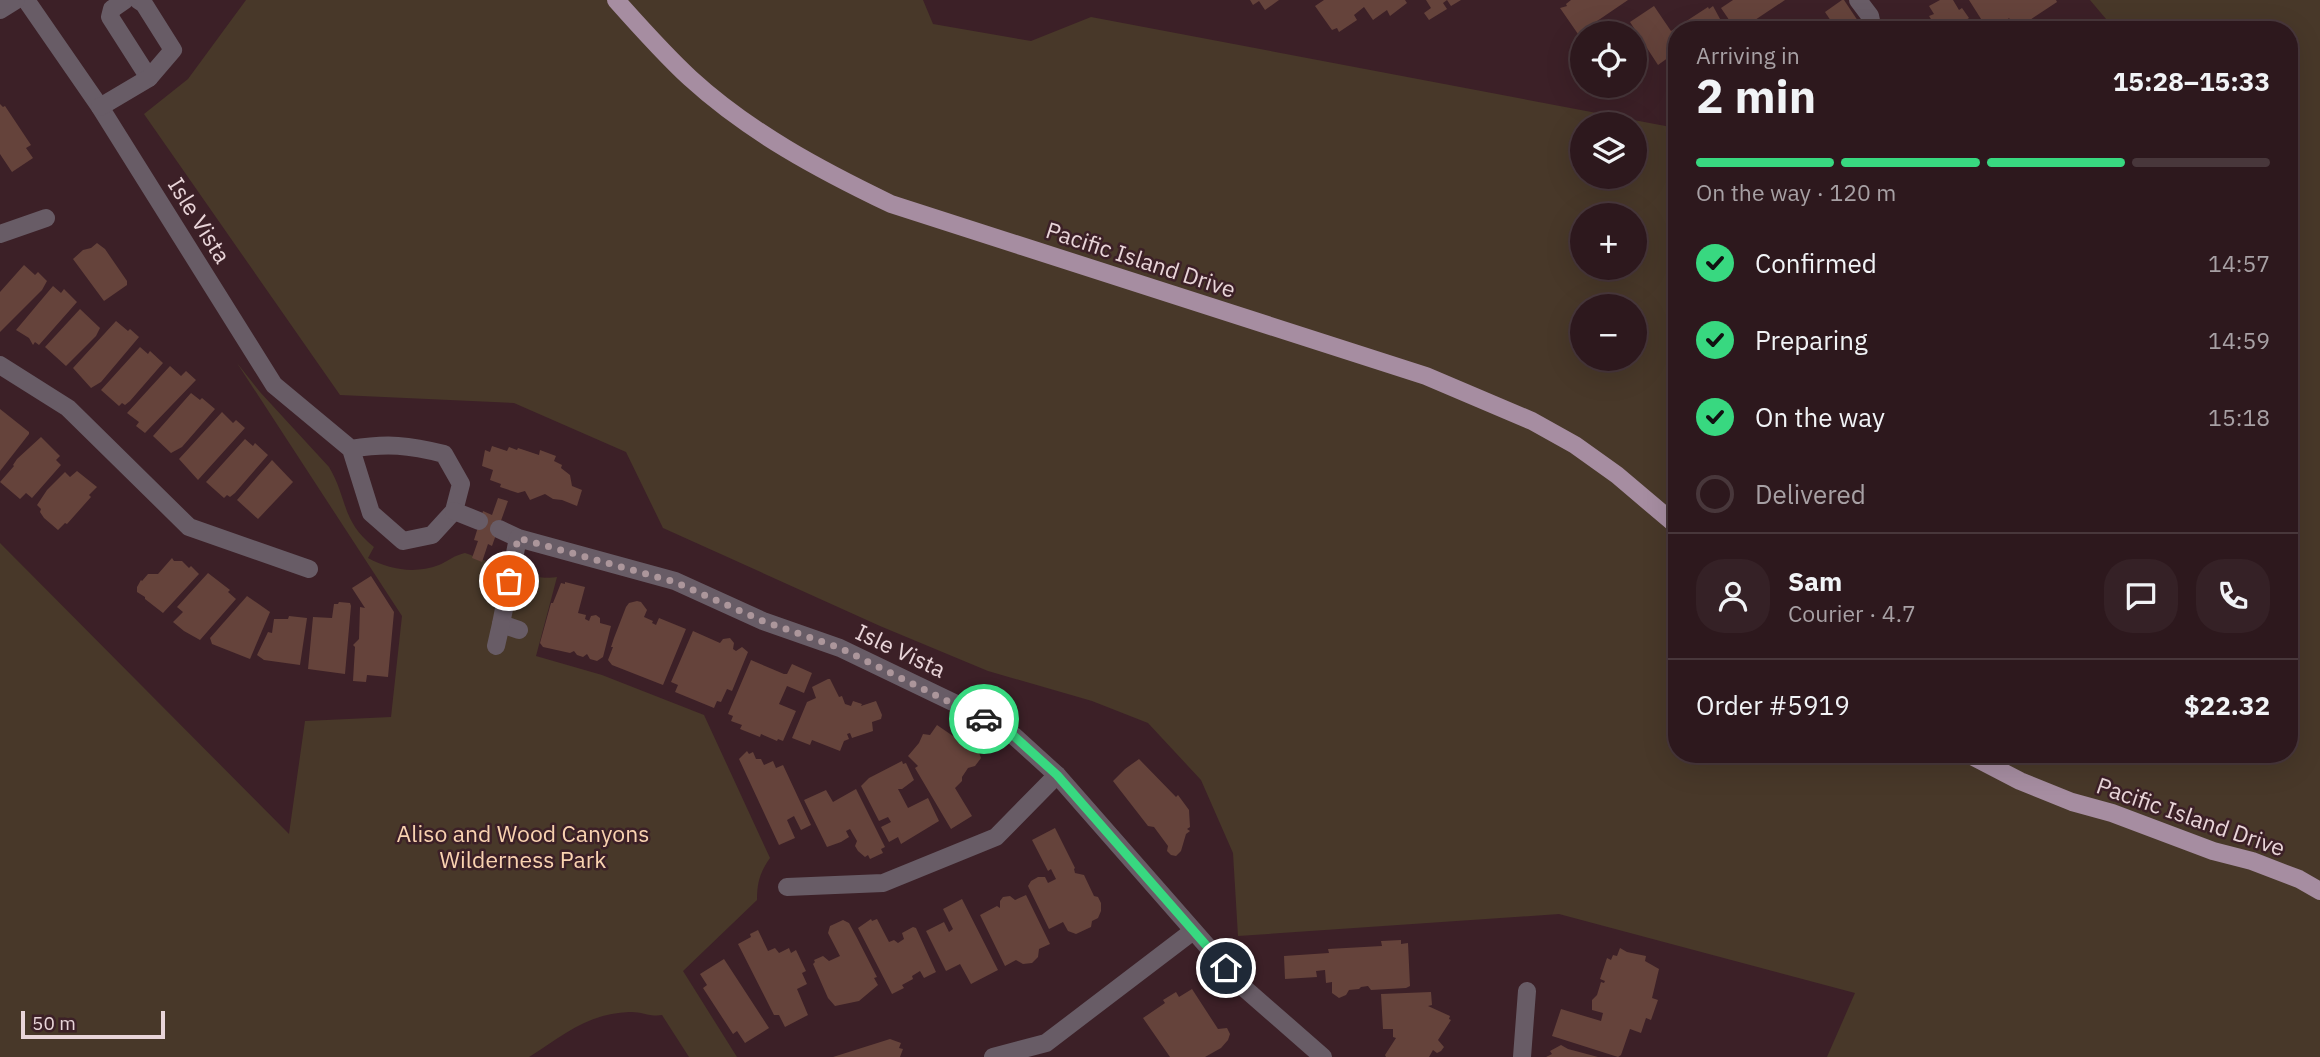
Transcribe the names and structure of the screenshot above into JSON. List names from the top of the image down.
{
  "streets": {
    "main road": ["Pacific Island Drive"],
    "street": ["Isle Vista"]
  },
  "parks": ["Aliso and Wood Canyons Wilderness Park"],
  "scale_bar": "50 m",
  "page": {
    "map_buttons": ["+", "−"],
    "heading": ["2 min", "Arriving in", "15:28–15:33"],
    "panel": [
      "Sam",
      "Courier · 4.7",
      "Order #5919",
      "$22.32"
    ],
    "bar": "On the way · 120 m",
    "list": [
      ["Confirmed", "14:57"],
      ["Preparing", "14:59"],
      ["On the way", "15:18"],
      "Delivered"
    ],
    "scale": "50 m"
  }
}
